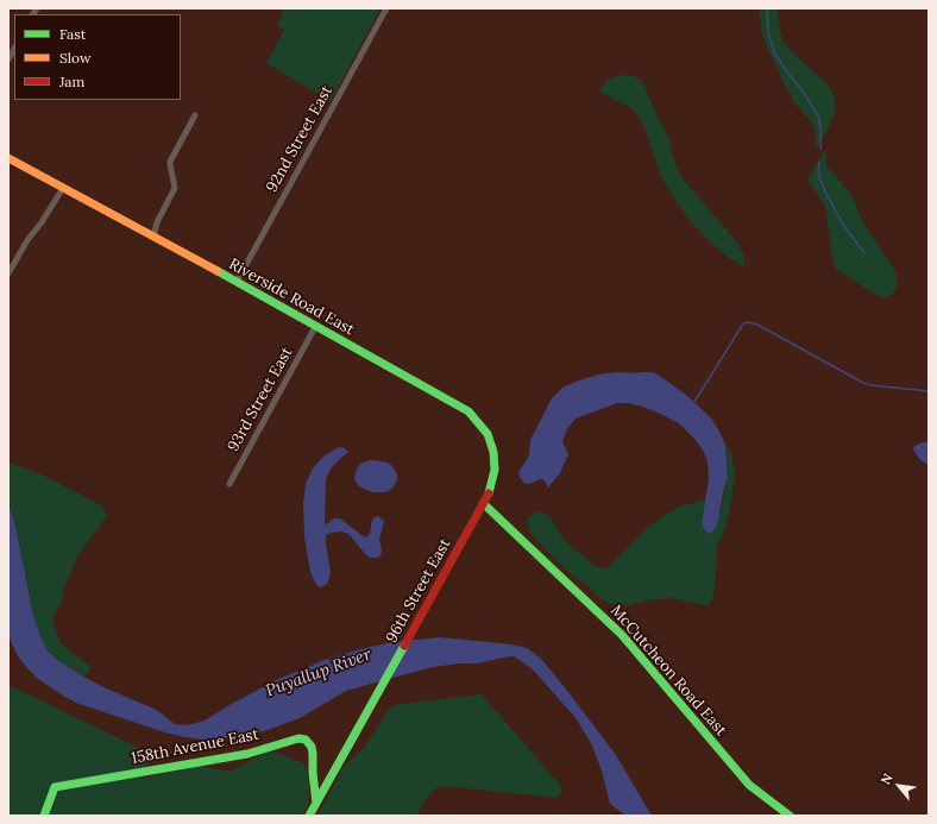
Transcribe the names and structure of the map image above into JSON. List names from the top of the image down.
{
  "streets": {
    "street": [
      "92nd Street East",
      "Riverside Road East",
      "93rd Street East",
      "96th Street East",
      "McCutcheon Road East",
      "158th Avenue East"
    ]
  },
  "crossings": [
    ["92nd Street East", "Riverside Road East"],
    ["Riverside Road East", "93rd Street East"],
    ["Riverside Road East", "96th Street East"],
    ["Riverside Road East", "McCutcheon Road East"],
    ["96th Street East", "McCutcheon Road East"],
    ["96th Street East", "158th Avenue East"]
  ],
  "water": ["Puyallup River"],
  "legend": ["Fast", "Slow", "Jam"],
  "north": "top left"
}
